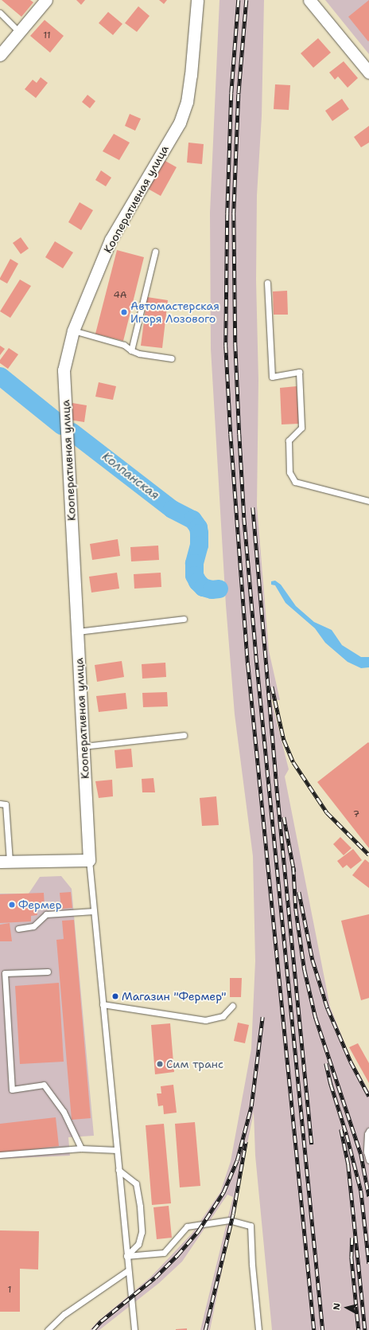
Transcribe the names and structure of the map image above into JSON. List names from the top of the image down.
{
  "streets": {
    "street": ["Кооперативная улица"]
  },
  "water": ["Колпанская"],
  "places": [
    "Автомастерская Игоря Лозового",
    "Фермер",
    "Магазин \"Фермер\"",
    "Сим транс"
  ],
  "house_numbers": [
    "11",
    "4А",
    "7",
    "1"
  ],
  "north": "left"
}
